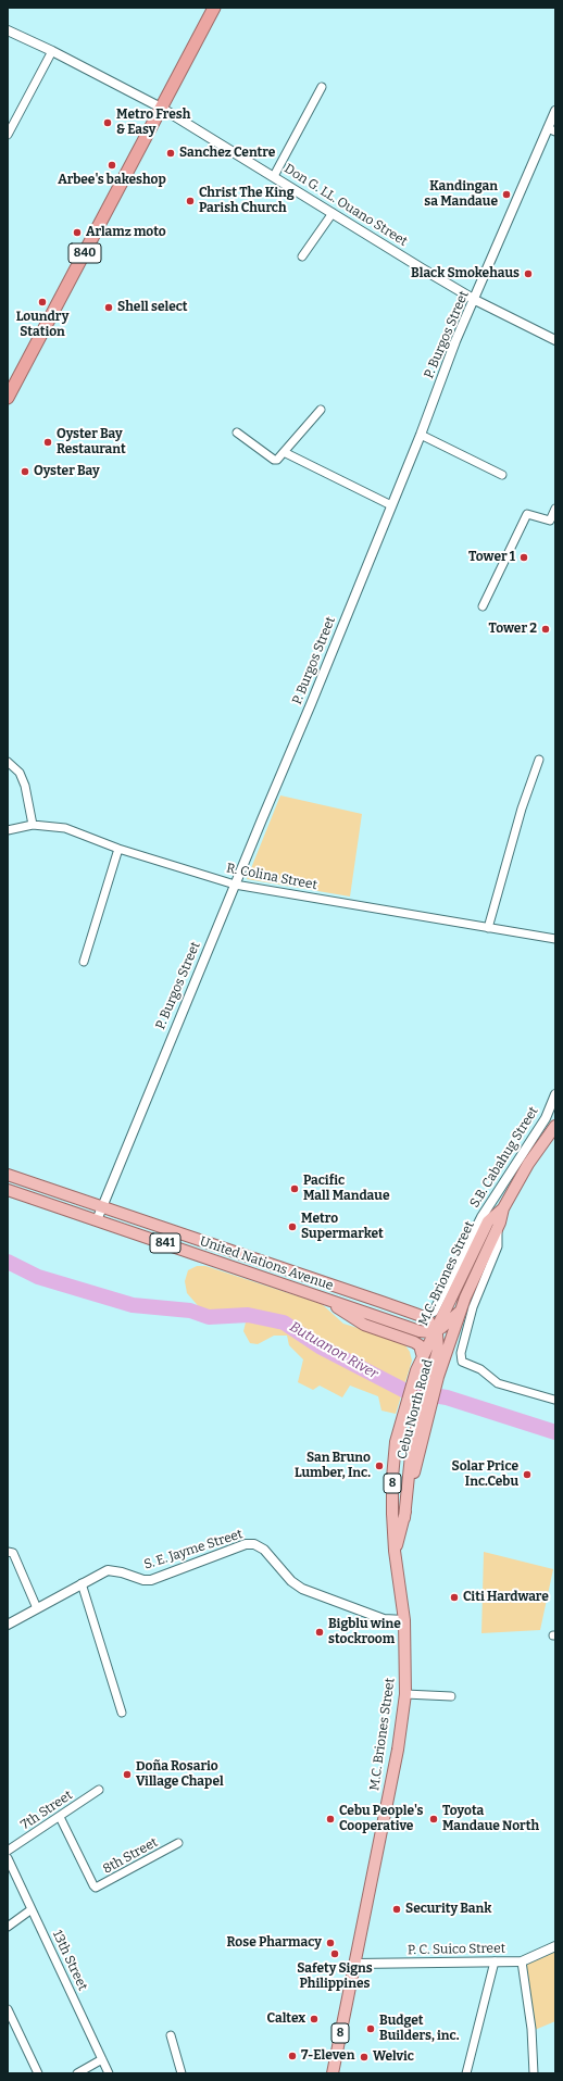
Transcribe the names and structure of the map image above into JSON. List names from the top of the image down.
{
  "streets": {
    "highway": ["840"],
    "main road": [
      "841",
      "United Nations Avenue",
      "M.C. Briones Street",
      "Cebu North Road",
      "8"
    ],
    "street": [
      "Don G. LL. Ouano Street",
      "P. Burgos Street",
      "R. Colina Street",
      "S.B. Cabahug Street",
      "S. E. Jayme Street",
      "7th Street",
      "8th Street",
      "P. C. Suico Street",
      "13th Street"
    ]
  },
  "crossings": [
    ["Don G. LL. Ouano Street", "840"],
    ["Don G. LL. Ouano Street", "P. Burgos Street"],
    ["P. Burgos Street", "R. Colina Street"],
    ["P. Burgos Street", "United Nations Avenue"],
    ["S.B. Cabahug Street", "United Nations Avenue"],
    ["United Nations Avenue", "M.C. Briones Street"],
    ["M.C. Briones Street", "Cebu North Road"],
    ["M.C. Briones Street", "S. E. Jayme Street"],
    ["M.C. Briones Street", "P. C. Suico Street"],
    ["7th Street", "8th Street"]
  ],
  "water": ["Butuanon River"],
  "places": [
    "Metro Fresh & Easy",
    "Sanchez Centre",
    "Arbee's bakeshop",
    "Kandingan sa Mandaue",
    "Christ The King Parish Church",
    "Arlamz moto",
    "Black Smokehaus",
    "Loundry Station",
    "Shell select",
    "Oyster Bay Restaurant",
    "Oyster Bay",
    "Tower 1",
    "Tower 2",
    "Pacific Mall Mandaue",
    "Metro Supermarket",
    "San Bruno Lumber, Inc.",
    "Solar Price Inc.Cebu",
    "Citi Hardware",
    "Bigblu wine stockroom",
    "Doña Rosario Village Chapel",
    "Cebu People's Cooperative",
    "Toyota Mandaue North",
    "Security Bank",
    "Rose Pharmacy",
    "Safety Signs Philippines",
    "Caltex",
    "Budget Builders, inc.",
    "7-Eleven",
    "Welvic"
  ]
}
